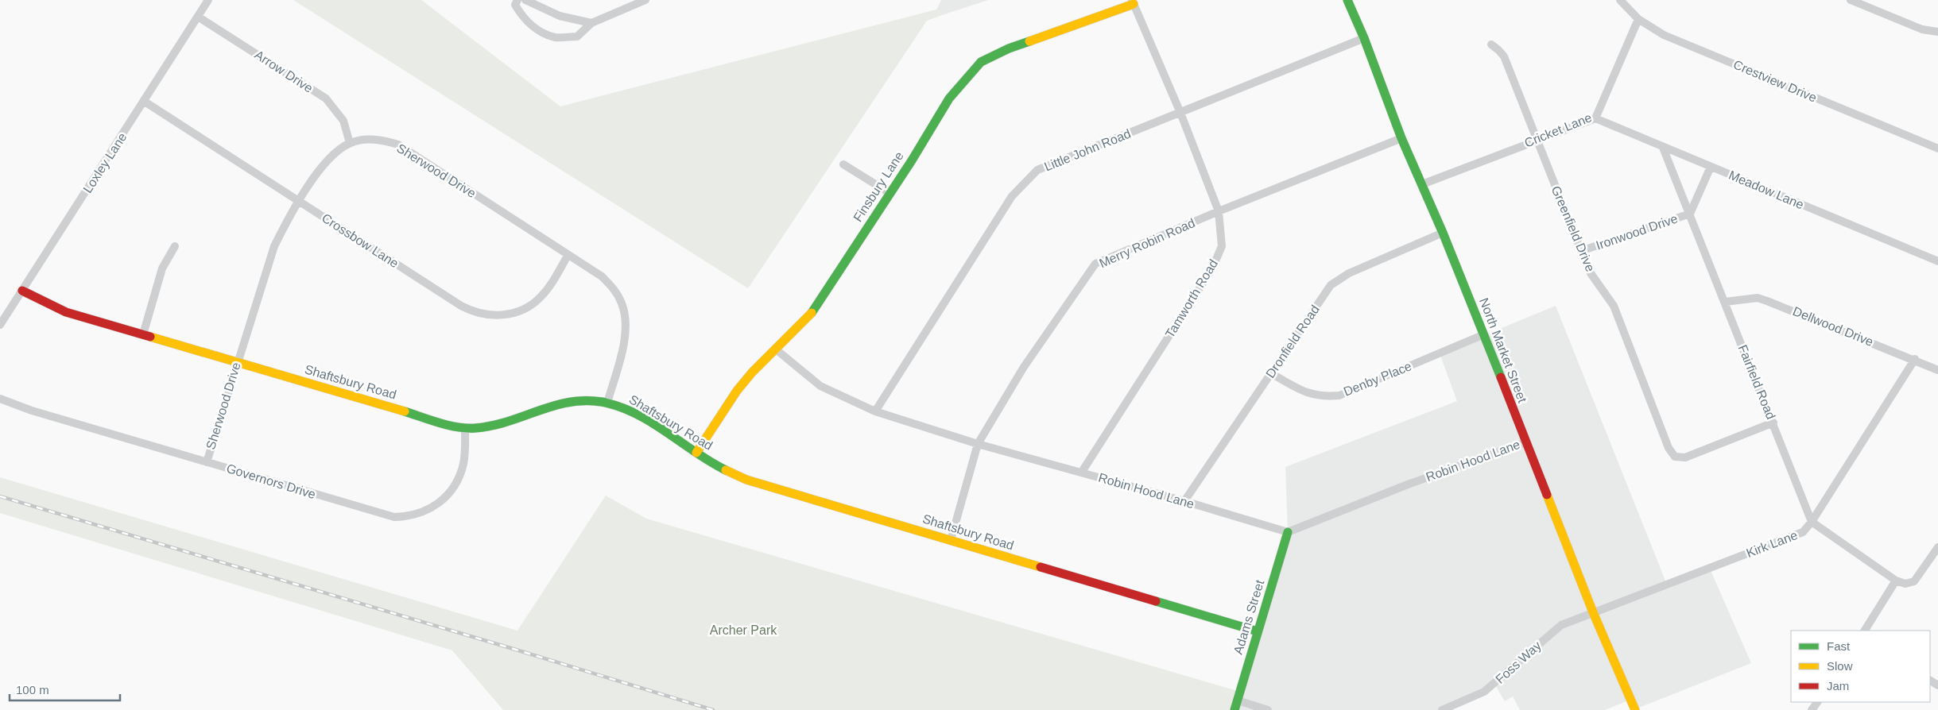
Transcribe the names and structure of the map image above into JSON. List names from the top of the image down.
{
  "streets": {
    "street": [
      "Arrow Drive",
      "Crestview Drive",
      "Cricket Lane",
      "Little John Road",
      "Loxley Lane",
      "Sherwood Drive",
      "Finsbury Lane",
      "Meadow Lane",
      "Greenfield Drive",
      "Ironwood Drive",
      "Crossbow Lane",
      "Merry Robin Road",
      "Tamworth Road",
      "Dellwood Drive",
      "Dronfield Road",
      "North Market Street",
      "Denby Place",
      "Shaftsbury Road",
      "Fairfield Road",
      "Robin Hood Lane",
      "Governors Drive",
      "Kirk Lane",
      "Adams Street",
      "Foss Way"
    ]
  },
  "crossings": [
    ["Arrow Drive", "Loxley Lane"],
    ["Arrow Drive", "Sherwood Drive"],
    ["Crestview Drive", "Cricket Lane"],
    ["Cricket Lane", "Meadow Lane"],
    ["Cricket Lane", "Greenfield Drive"],
    ["Cricket Lane", "North Market Street"],
    ["Little John Road", "Tamworth Road"],
    ["Little John Road", "North Market Street"],
    ["Little John Road", "Robin Hood Lane"],
    ["Loxley Lane", "Crossbow Lane"],
    ["Loxley Lane", "Shaftsbury Road"],
    ["Sherwood Drive", "Crossbow Lane"],
    ["Sherwood Drive", "Shaftsbury Road"],
    ["Sherwood Drive", "Governors Drive"],
    ["Finsbury Lane", "Tamworth Road"],
    ["Finsbury Lane", "Shaftsbury Road"],
    ["Finsbury Lane", "Robin Hood Lane"],
    ["Meadow Lane", "Ironwood Drive"],
    ["Meadow Lane", "Fairfield Road"],
    ["Greenfield Drive", "Ironwood Drive"],
    ["Greenfield Drive", "Fairfield Road"],
    ["Ironwood Drive", "Fairfield Road"],
    ["Merry Robin Road", "Tamworth Road"],
    ["Merry Robin Road", "North Market Street"],
    ["Merry Robin Road", "Shaftsbury Road"],
    ["Merry Robin Road", "Robin Hood Lane"],
    ["Tamworth Road", "Robin Hood Lane"],
    ["Dellwood Drive", "Fairfield Road"],
    ["Dellwood Drive", "Kirk Lane"],
    ["Dronfield Road", "North Market Street"],
    ["Dronfield Road", "Denby Place"],
    ["Dronfield Road", "Robin Hood Lane"],
    ["North Market Street", "Denby Place"],
    ["North Market Street", "Robin Hood Lane"],
    ["North Market Street", "Kirk Lane"],
    ["North Market Street", "Foss Way"],
    ["Shaftsbury Road", "Governors Drive"],
    ["Shaftsbury Road", "Adams Street"],
    ["Fairfield Road", "Kirk Lane"],
    ["Robin Hood Lane", "Adams Street"],
    ["Kirk Lane", "Foss Way"]
  ],
  "parks": ["Archer Park"],
  "legend": ["Fast", "Slow", "Jam"],
  "scale_bar": "100 m"
}
